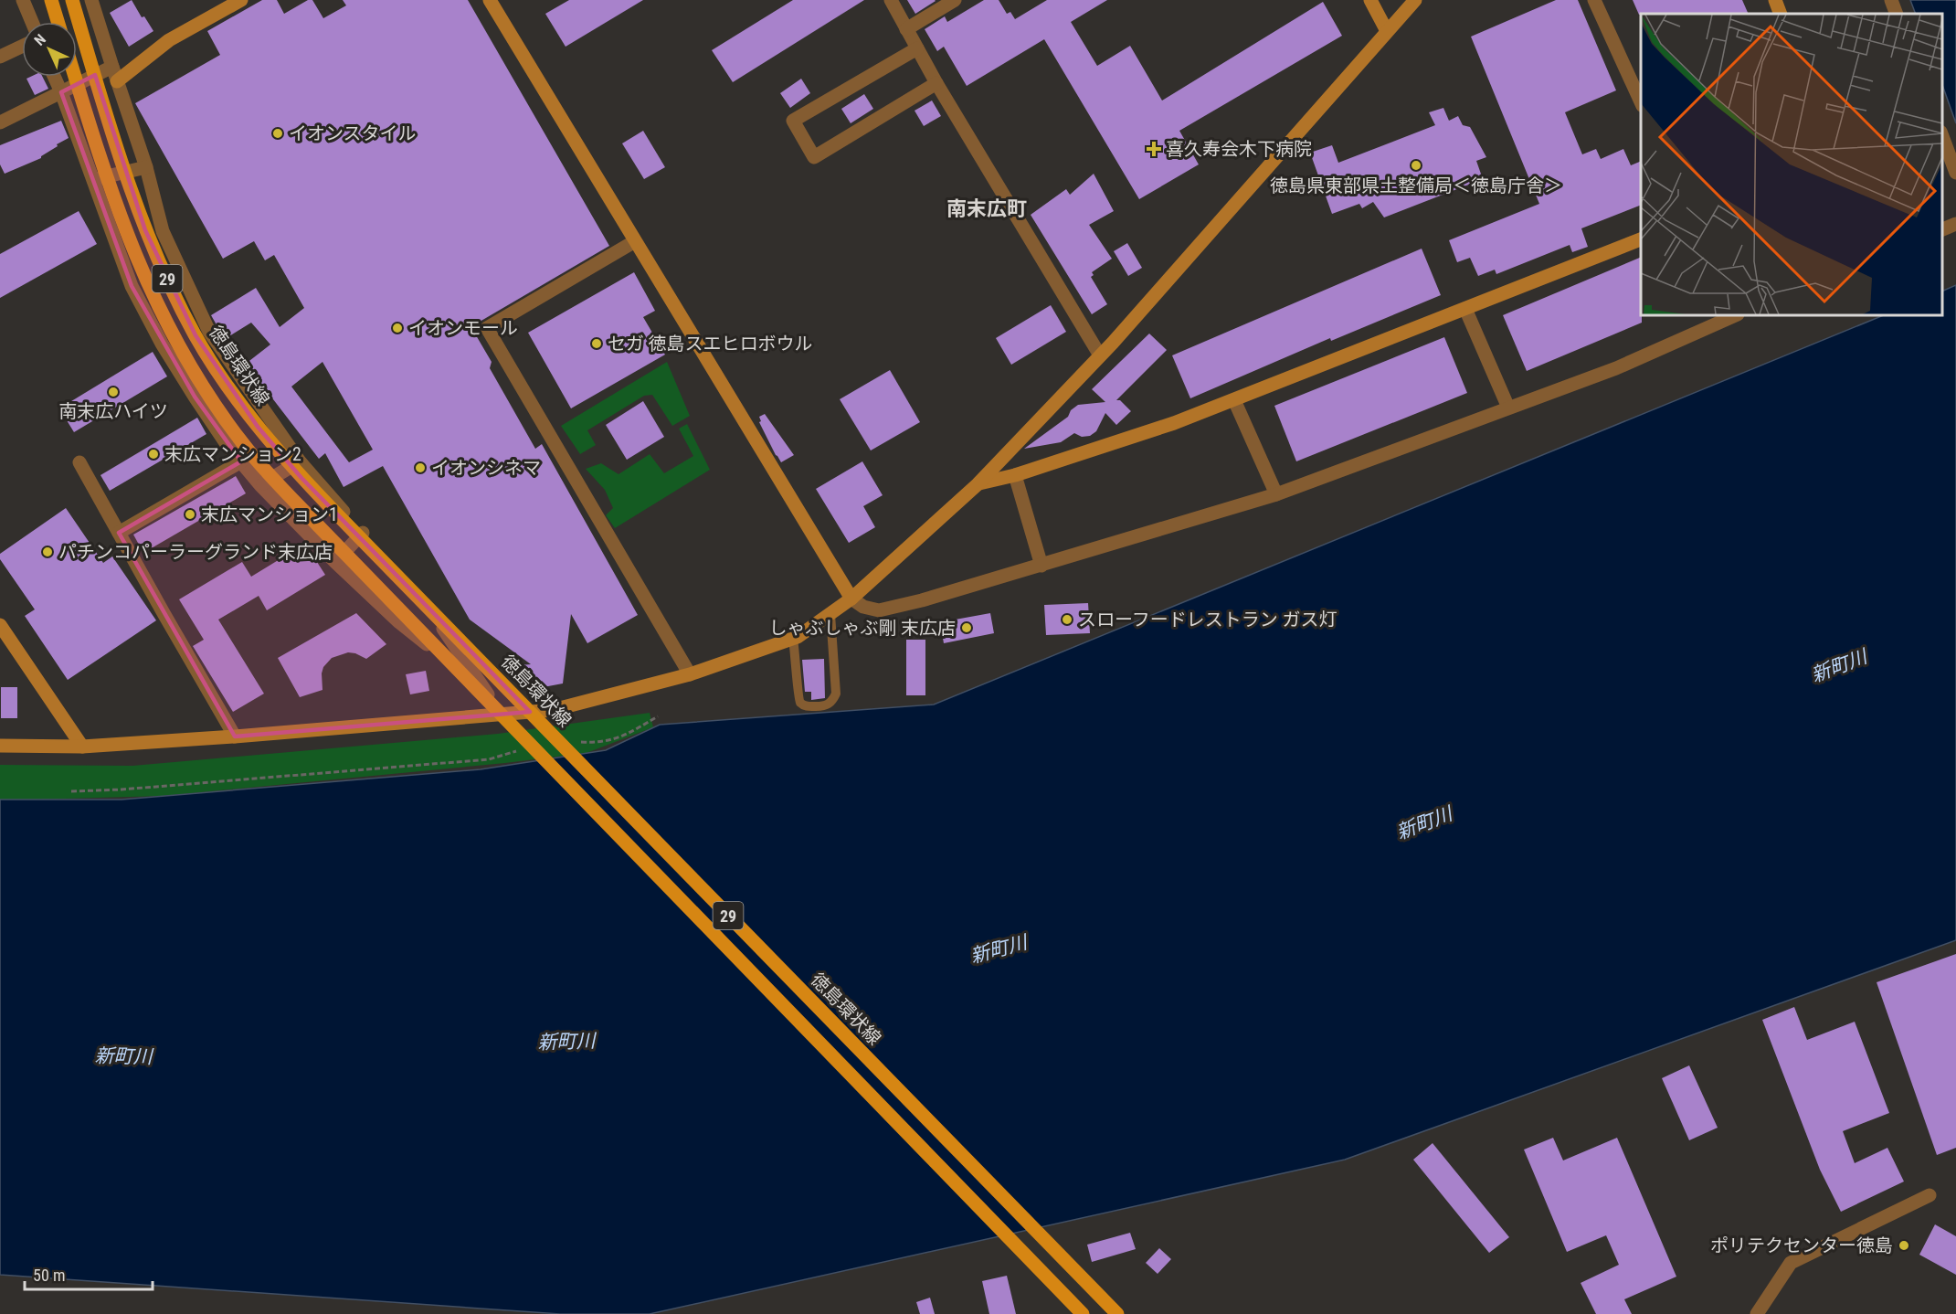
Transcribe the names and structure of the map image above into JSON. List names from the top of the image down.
{
  "streets": {
    "main road": ["29", "徳島環状線"]
  },
  "districts": ["南末広町"],
  "water": ["新町川"],
  "places": {
    "other": [
      "イオンスタイル",
      "徳島県東部県土整備局＜徳島庁舎＞",
      "イオンモール",
      "セガ 徳島スエヒロボウル",
      "南末広ハイツ",
      "末広マンション2",
      "イオンシネマ",
      "末広マンション1",
      "パチンコパーラーグランド末広店",
      "スローフードレストラン ガス灯",
      "しゃぶしゃぶ剛 末広店",
      "ポリテクセンター徳島"
    ],
    "health": ["喜久寿会木下病院"]
  },
  "scale_bar": "50 m",
  "north": "top left"
}
